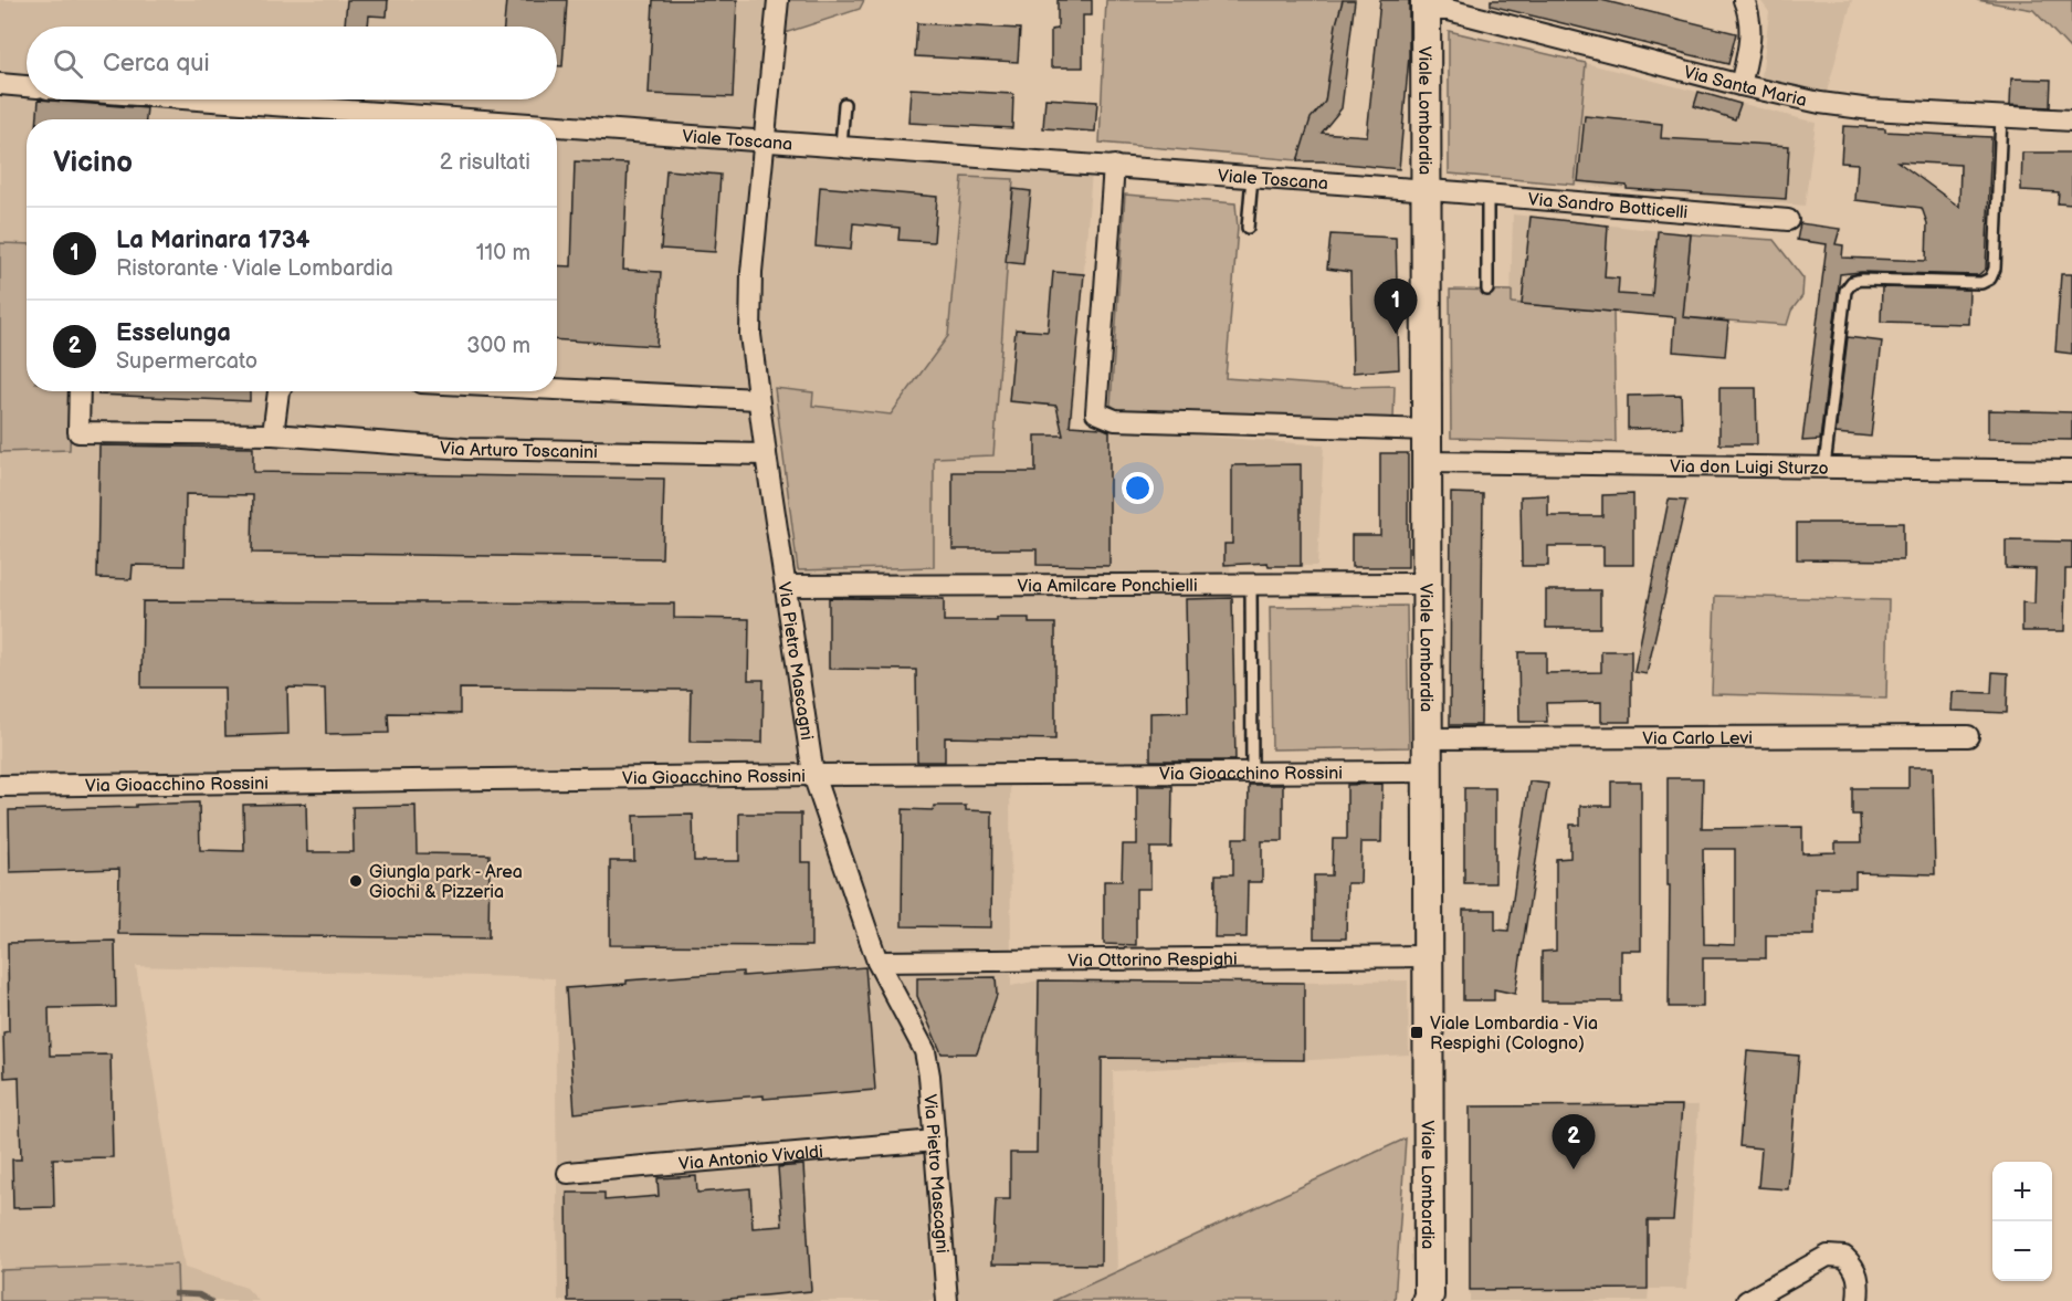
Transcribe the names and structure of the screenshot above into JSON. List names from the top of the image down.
{
  "streets": {
    "street": [
      "Via Santa Maria",
      "Viale Lombardia",
      "Viale Toscana",
      "Via Sandro Botticelli",
      "Via Arturo Toscanini",
      "Via don Luigi Sturzo",
      "Via Amilcare Ponchielli",
      "Via Pietro Mascagni",
      "Via Carlo Levi",
      "Via Gioacchino Rossini",
      "Via Ottorino Respighi",
      "Via Antonio Vivaldi"
    ]
  },
  "crossings": [
    ["Via Santa Maria", "Viale Lombardia"],
    ["Viale Lombardia", "Viale Toscana"],
    ["Viale Lombardia", "Via Sandro Botticelli"],
    ["Viale Lombardia", "Via don Luigi Sturzo"],
    ["Viale Lombardia", "Via Amilcare Ponchielli"],
    ["Viale Lombardia", "Via Carlo Levi"],
    ["Viale Lombardia", "Via Gioacchino Rossini"],
    ["Viale Lombardia", "Via Ottorino Respighi"],
    ["Viale Toscana", "Via Sandro Botticelli"],
    ["Viale Toscana", "Via Pietro Mascagni"],
    ["Via Arturo Toscanini", "Via Pietro Mascagni"],
    ["Via Amilcare Ponchielli", "Via Pietro Mascagni"],
    ["Via Pietro Mascagni", "Via Gioacchino Rossini"],
    ["Via Pietro Mascagni", "Via Ottorino Respighi"],
    ["Via Pietro Mascagni", "Via Antonio Vivaldi"]
  ],
  "places": {
    "other": ["Giungla park - Area Giochi & Pizzeria"],
    "transit": ["Viale Lombardia - Via Respighi (Cologno)"]
  },
  "page": {
    "search": "Cerca qui",
    "heading": ["Vicino", "2 risultati"],
    "list": [
      {
        "mark": "1",
        "name": "La Marinara 1734",
        "note": "Ristorante · Viale Lombardia",
        "value": "110 m"
      },
      {
        "mark": "2",
        "name": "Esselunga",
        "note": "Supermercato",
        "value": "300 m"
      }
    ],
    "pins": ["1", "2"],
    "map_buttons": ["+", "−"]
  }
}
